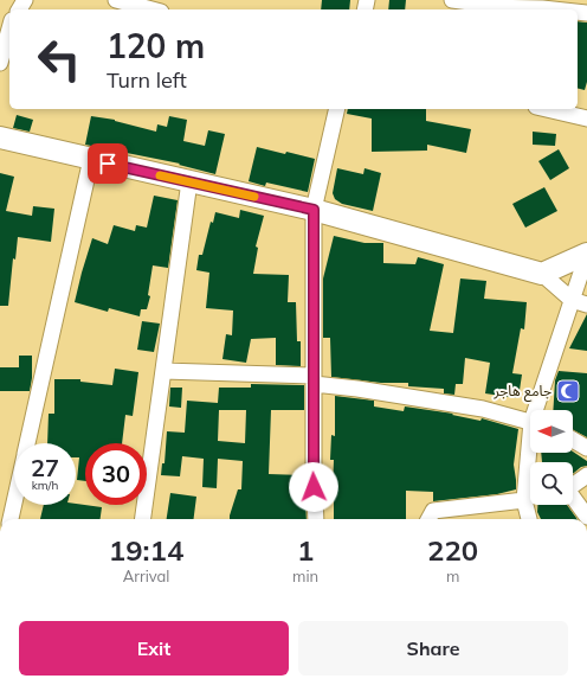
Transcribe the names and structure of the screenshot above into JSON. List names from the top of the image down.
{
  "places": {
    "mosque": ["جامع هاجر"]
  },
  "north": "left",
  "page": {
    "turn": ["120 m", "Turn left"],
    "speed": "27 km/h",
    "limit": "30",
    "eta": [
      "19:14",
      "Arrival",
      "1",
      "min",
      "220",
      "m"
    ],
    "buttons": ["Exit", "Share"]
  }
}
